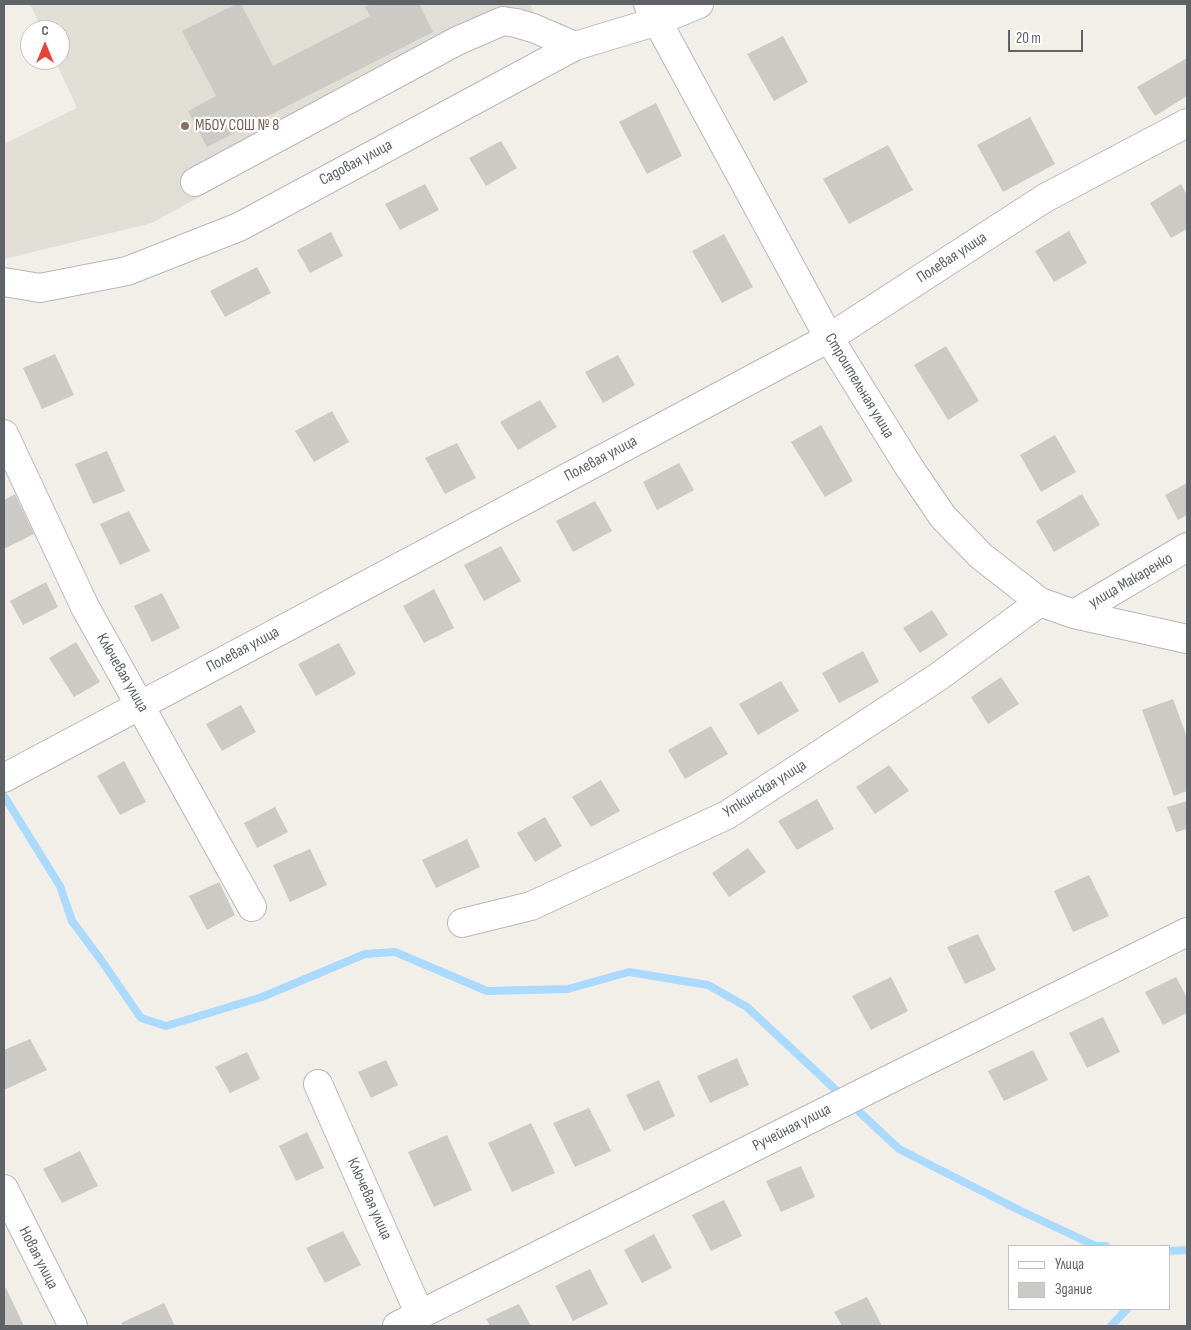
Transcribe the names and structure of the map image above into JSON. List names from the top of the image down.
{
  "streets": {
    "street": [
      "Садовая улица",
      "Полевая улица",
      "Строительная улица",
      "улица Макаренко",
      "Ключевая улица",
      "Уткинская улица",
      "Ручейная улица",
      "Новая улица"
    ]
  },
  "crossings": [
    ["Садовая улица", "Строительная улица"],
    ["Полевая улица", "Строительная улица"],
    ["Полевая улица", "Ключевая улица"],
    ["Строительная улица", "улица Макаренко"],
    ["Строительная улица", "Уткинская улица"],
    ["Ключевая улица", "Ручейная улица"]
  ],
  "places": ["МБОУ СОШ № 8"],
  "legend": ["Улица", "Здание"],
  "scale_bar": "20 m",
  "north": "top"
}
